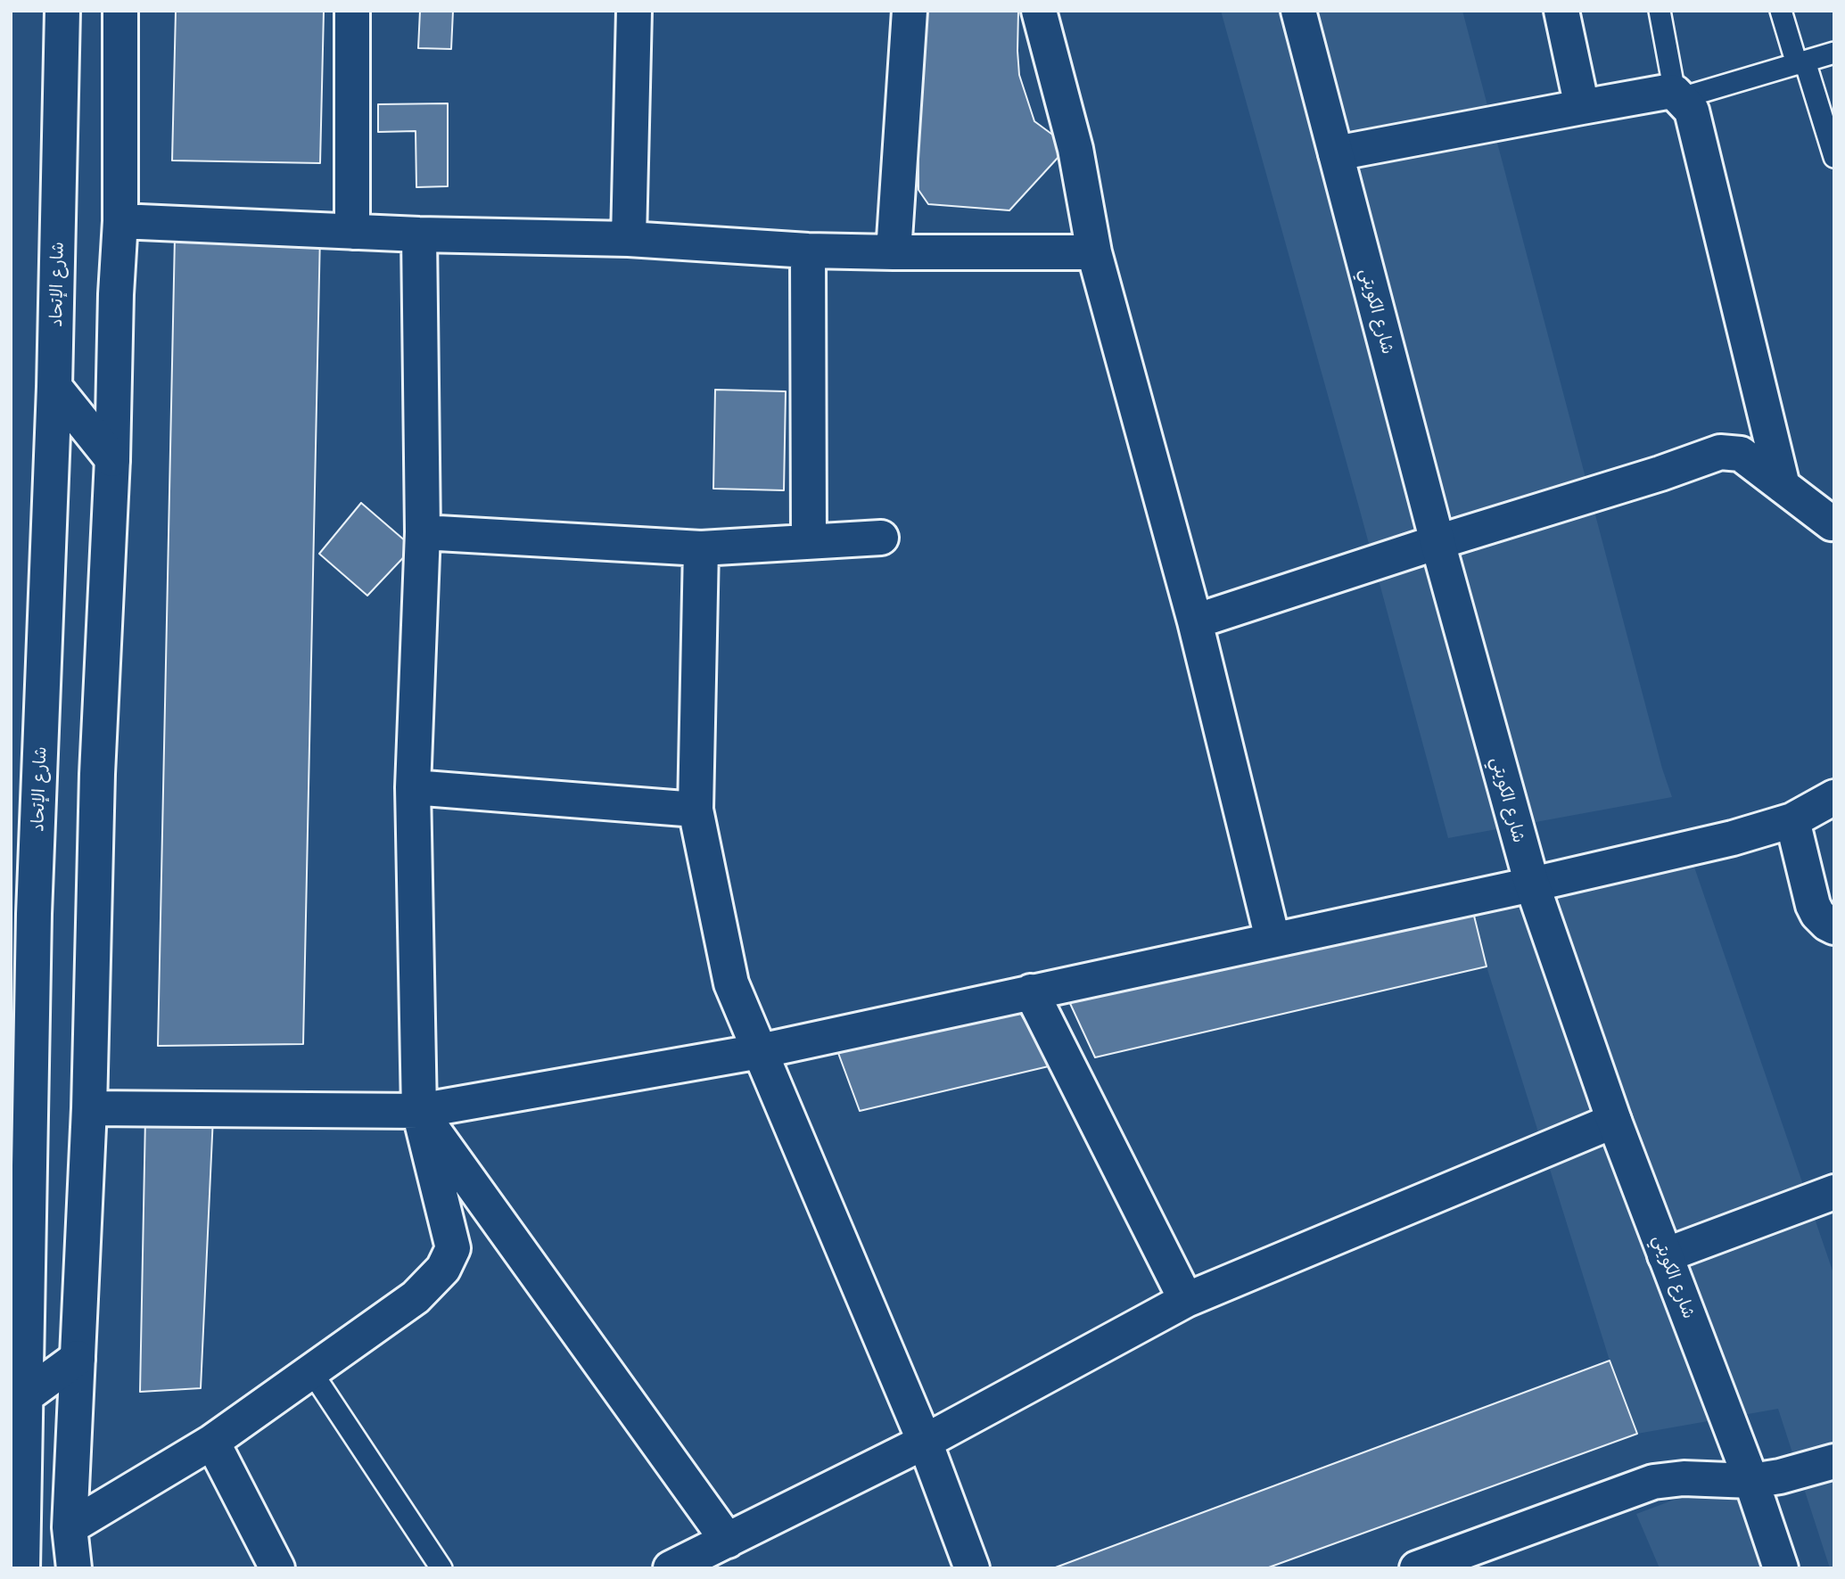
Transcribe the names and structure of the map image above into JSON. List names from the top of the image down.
{
  "streets": {
    "street": ["شارع الإتحاد", "شارع الكويتي"]
  }
}
